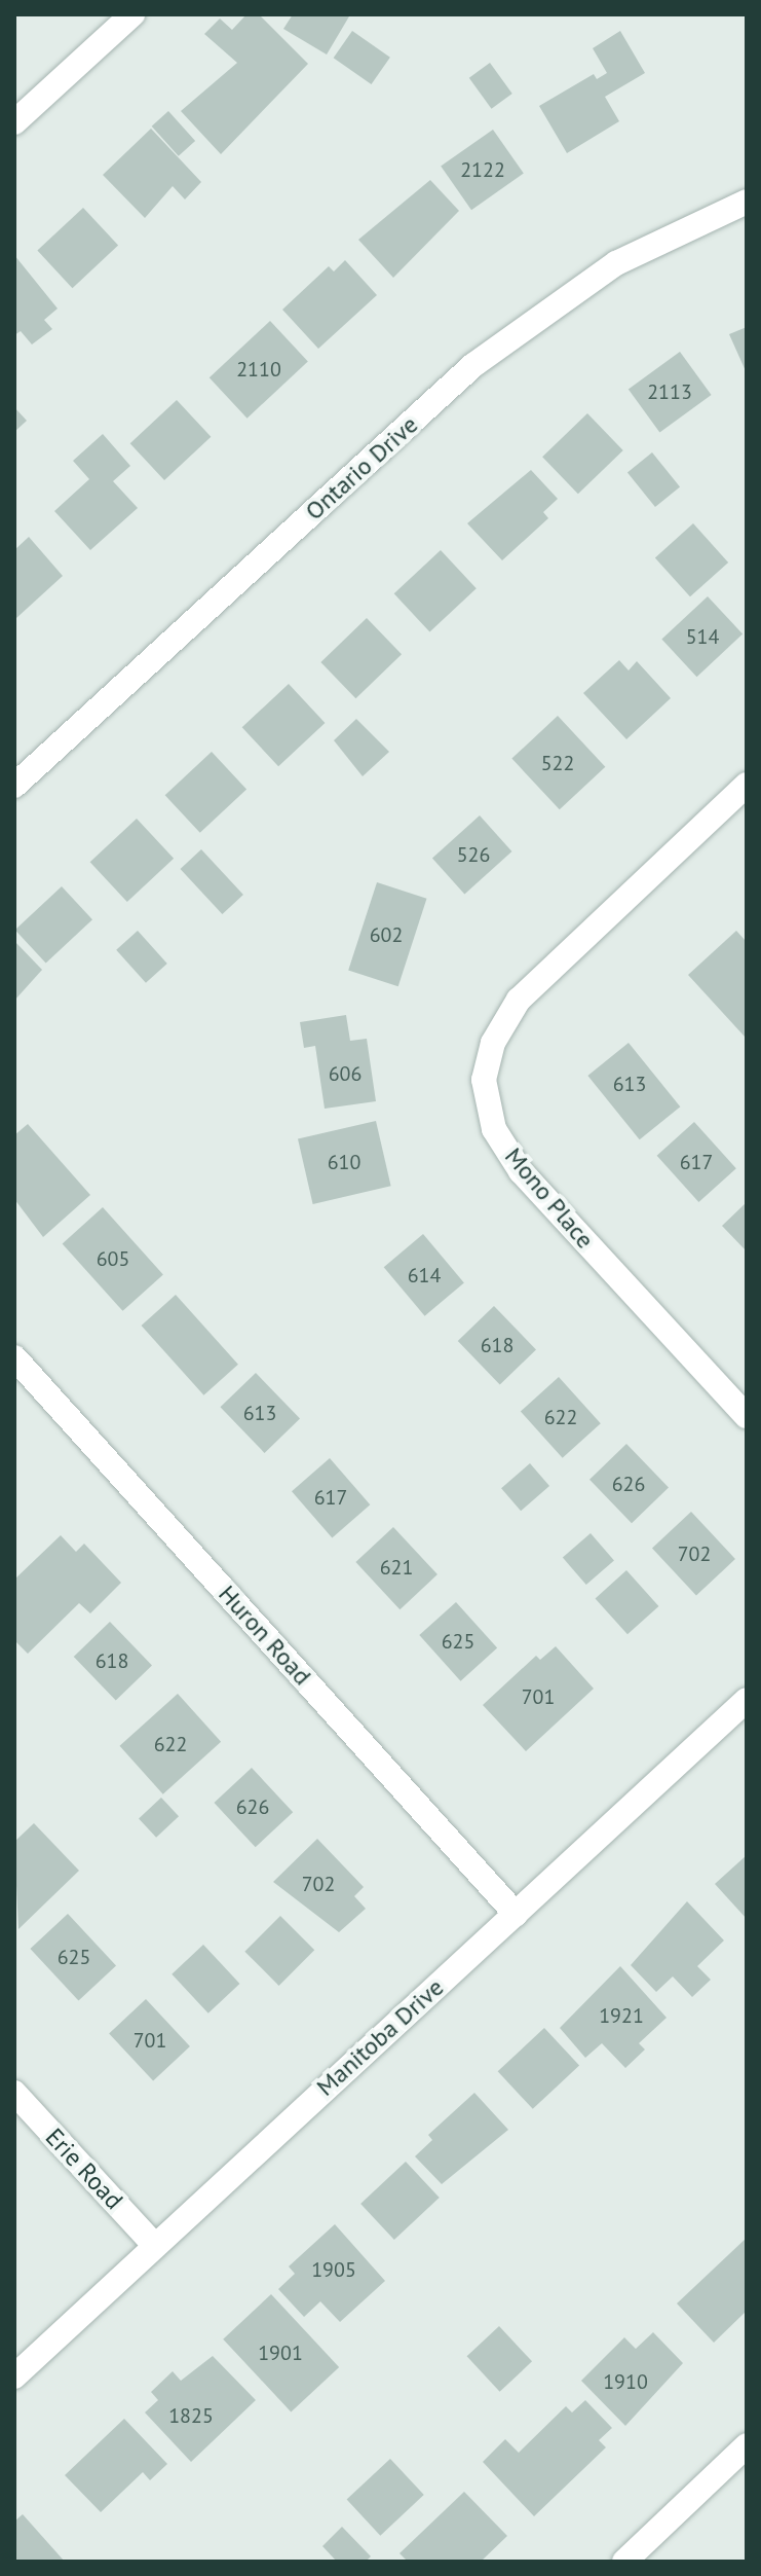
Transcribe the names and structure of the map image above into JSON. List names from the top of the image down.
{
  "streets": {
    "street": [
      "Ontario Drive",
      "Mono Place",
      "Huron Road",
      "Manitoba Drive",
      "Erie Road"
    ]
  },
  "crossings": [
    ["Huron Road", "Manitoba Drive"],
    ["Manitoba Drive", "Erie Road"]
  ],
  "house_numbers": [
    "2122",
    "2110",
    "2113",
    "514",
    "522",
    "526",
    "602",
    "606",
    "613",
    "610",
    "617",
    "605",
    "614",
    "618",
    "613",
    "622",
    "626",
    "617",
    "702",
    "621",
    "625",
    "618",
    "701",
    "622",
    "626",
    "702",
    "625",
    "1921",
    "701",
    "1905",
    "1901",
    "1910",
    "1825"
  ]
}
